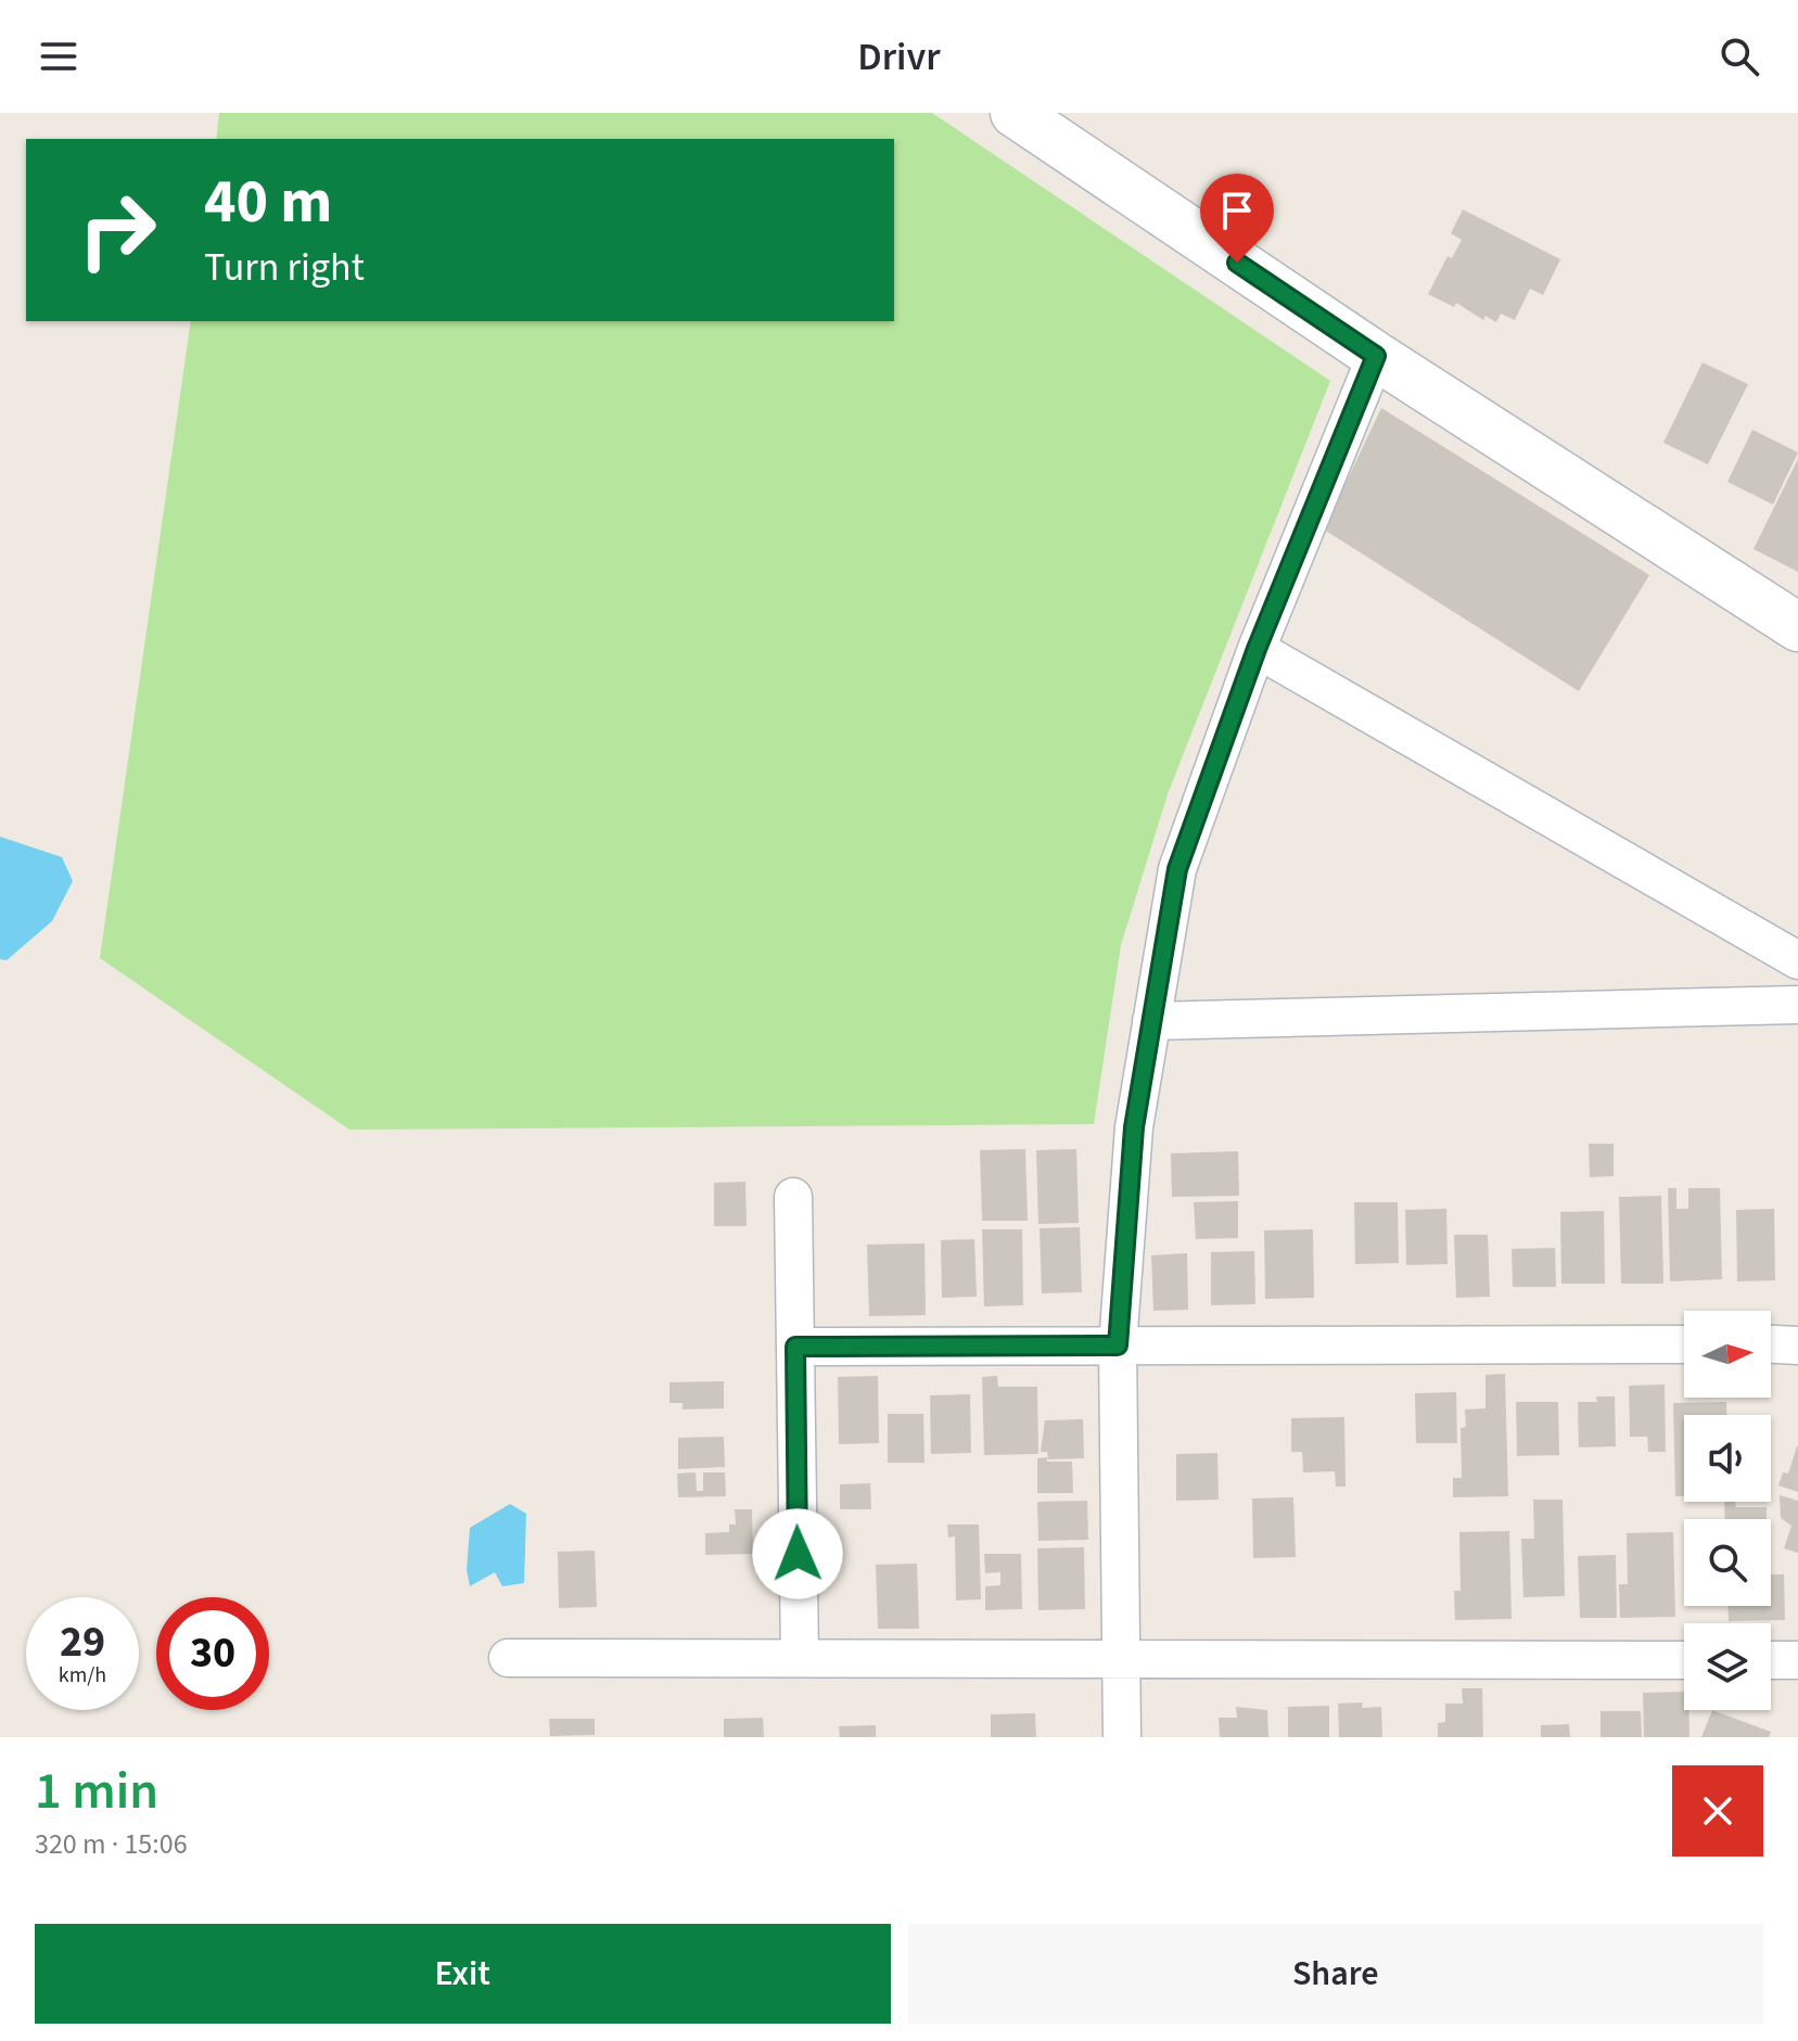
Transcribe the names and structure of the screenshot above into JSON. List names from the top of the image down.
{
  "north": "right",
  "page": {
    "header": "Drivr",
    "turn": ["40 m", "Turn right"],
    "speed": "29 km/h",
    "limit": "30",
    "heading": ["1 min", "320 m · 15:06"],
    "buttons": ["Exit", "Share"]
  }
}
